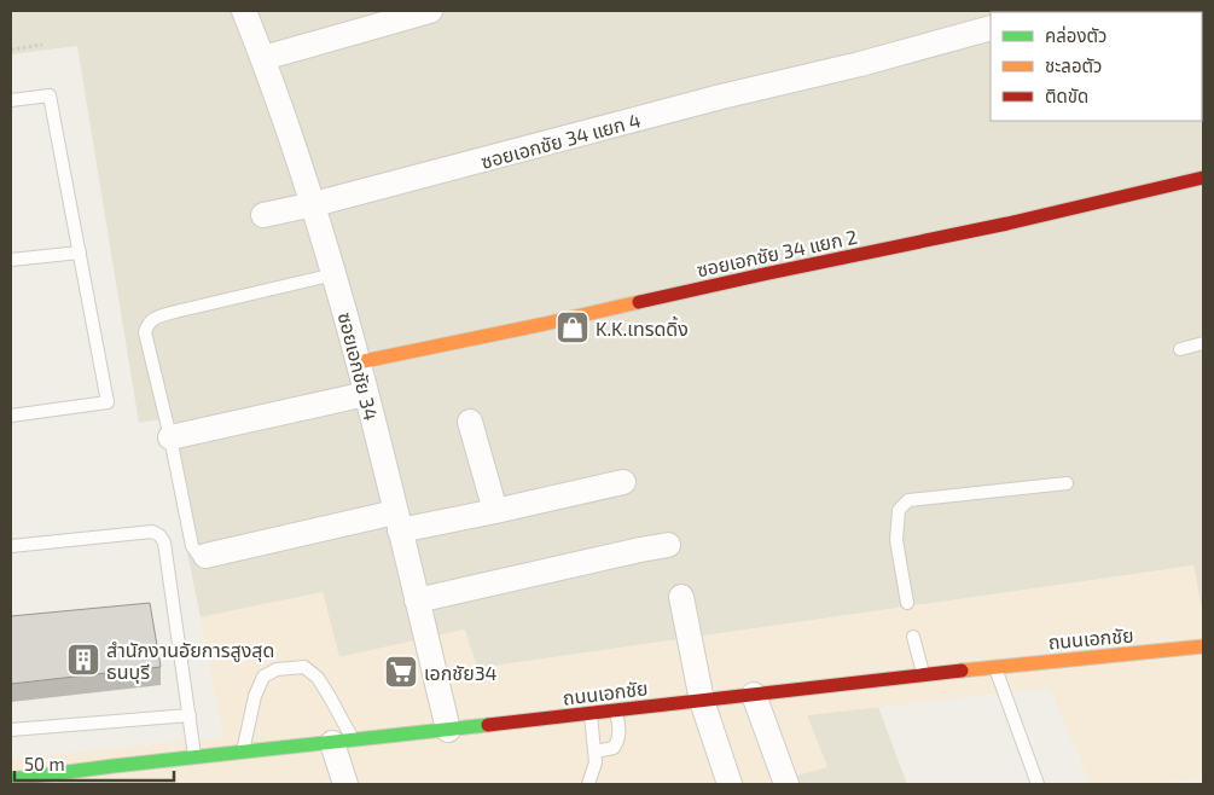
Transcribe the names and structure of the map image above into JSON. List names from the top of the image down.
{
  "streets": {
    "main road": ["ซอยเอกชัย 34 แยก 2", "ถนนเอกชัย"],
    "street": ["ซอยเอกชัย 34 แยก 4", "ซอยเอกชัย 34"]
  },
  "crossings": [
    ["ซอยเอกชัย 34 แยก 4", "ซอยเอกชัย 34"],
    ["ซอยเอกชัย 34 แยก 2", "ซอยเอกชัย 34"],
    ["ซอยเอกชัย 34", "ถนนเอกชัย"]
  ],
  "places": {
    "shop": ["K.K.เทรดดิ้ง"],
    "building": ["สำนักงานอัยการสูงสุด ธนบุรี"],
    "supermarket": ["เอกชัย34"]
  },
  "legend": ["คล่องตัว", "ชะลอตัว", "ติดขัด"],
  "scale_bar": "50 m"
}
